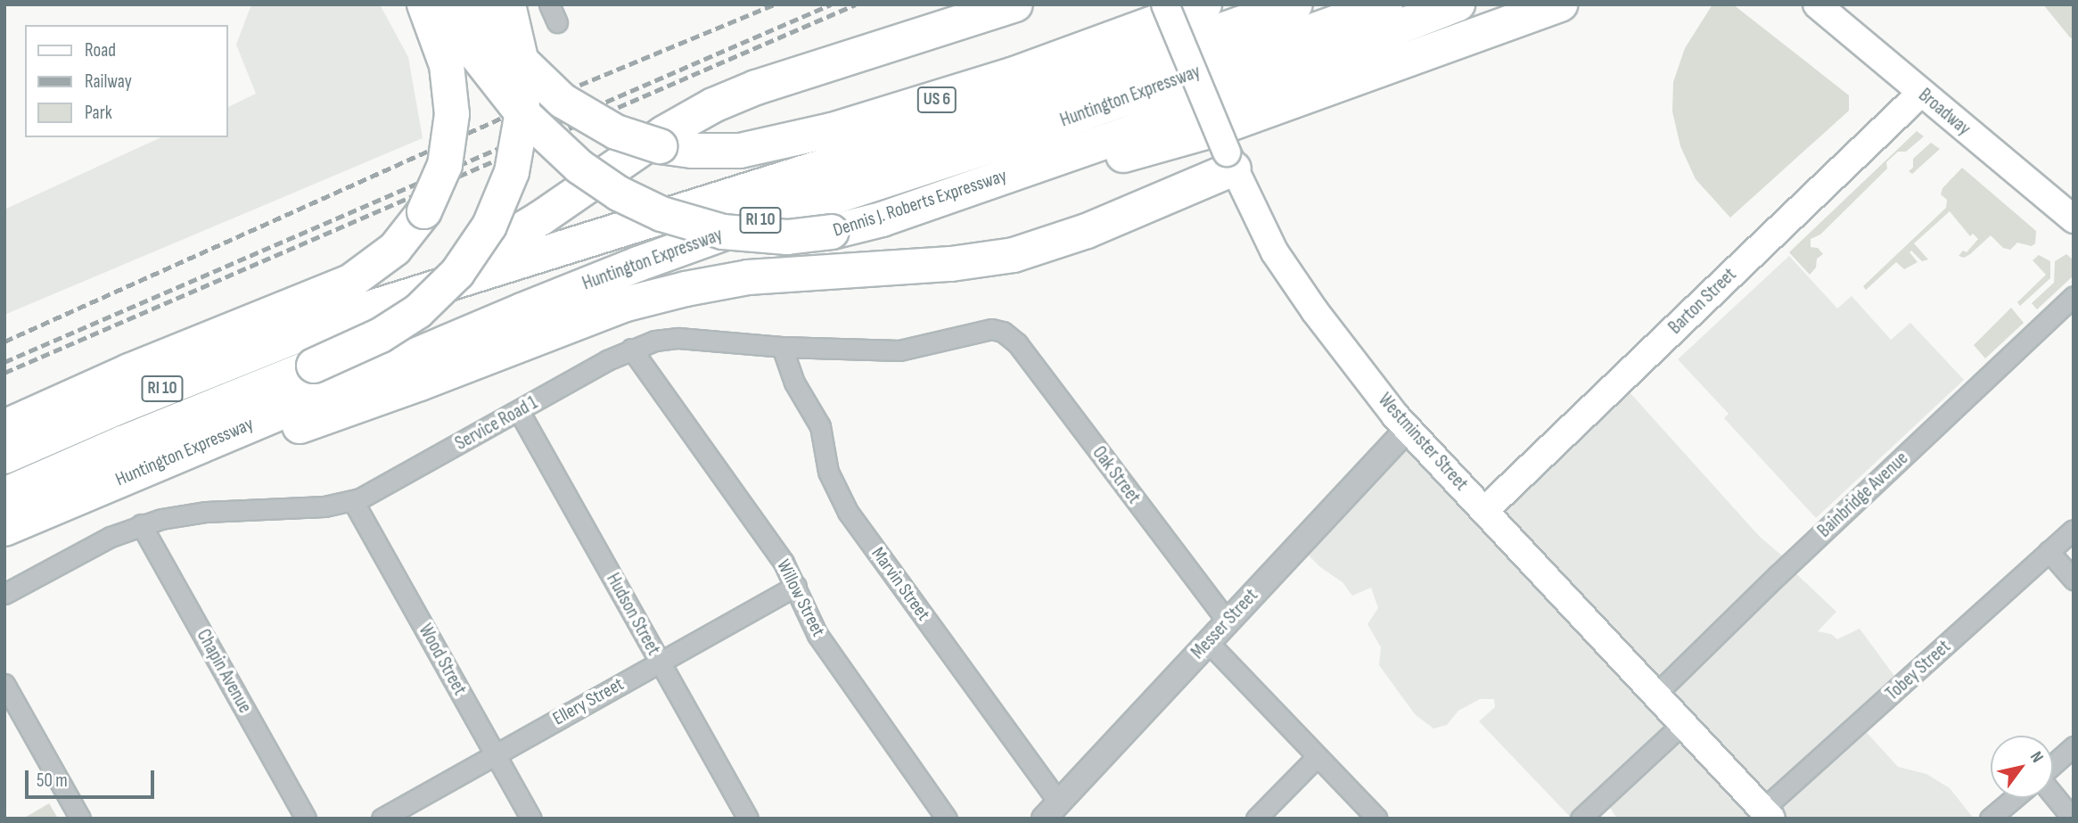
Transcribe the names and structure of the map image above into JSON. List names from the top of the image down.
{
  "streets": {
    "highway": [
      "Huntington Expressway",
      "US 6",
      "Dennis J. Roberts Expressway",
      "RI 10"
    ],
    "main road": ["Broadway", "Barton Street", "Westminster Street"],
    "street": [
      "Service Road 1",
      "Oak Street",
      "Bainbridge Avenue",
      "Marvin Street",
      "Willow Street",
      "Hudson Street",
      "Messer Street",
      "Wood Street",
      "Tobey Street",
      "Chapin Avenue",
      "Ellery Street"
    ]
  },
  "crossings": [
    ["Broadway", "Barton Street"],
    ["Barton Street", "Westminster Street"],
    ["Service Road 1", "Oak Street"],
    ["Service Road 1", "Marvin Street"],
    ["Service Road 1", "Willow Street"],
    ["Service Road 1", "Hudson Street"],
    ["Service Road 1", "Wood Street"],
    ["Service Road 1", "Chapin Avenue"],
    ["Westminster Street", "Bainbridge Avenue"],
    ["Westminster Street", "Messer Street"],
    ["Westminster Street", "Tobey Street"],
    ["Oak Street", "Messer Street"],
    ["Marvin Street", "Messer Street"],
    ["Willow Street", "Ellery Street"],
    ["Hudson Street", "Ellery Street"],
    ["Wood Street", "Ellery Street"]
  ],
  "legend": ["Road", "Railway", "Park"],
  "scale_bar": "50 m",
  "north": "top right"
}
